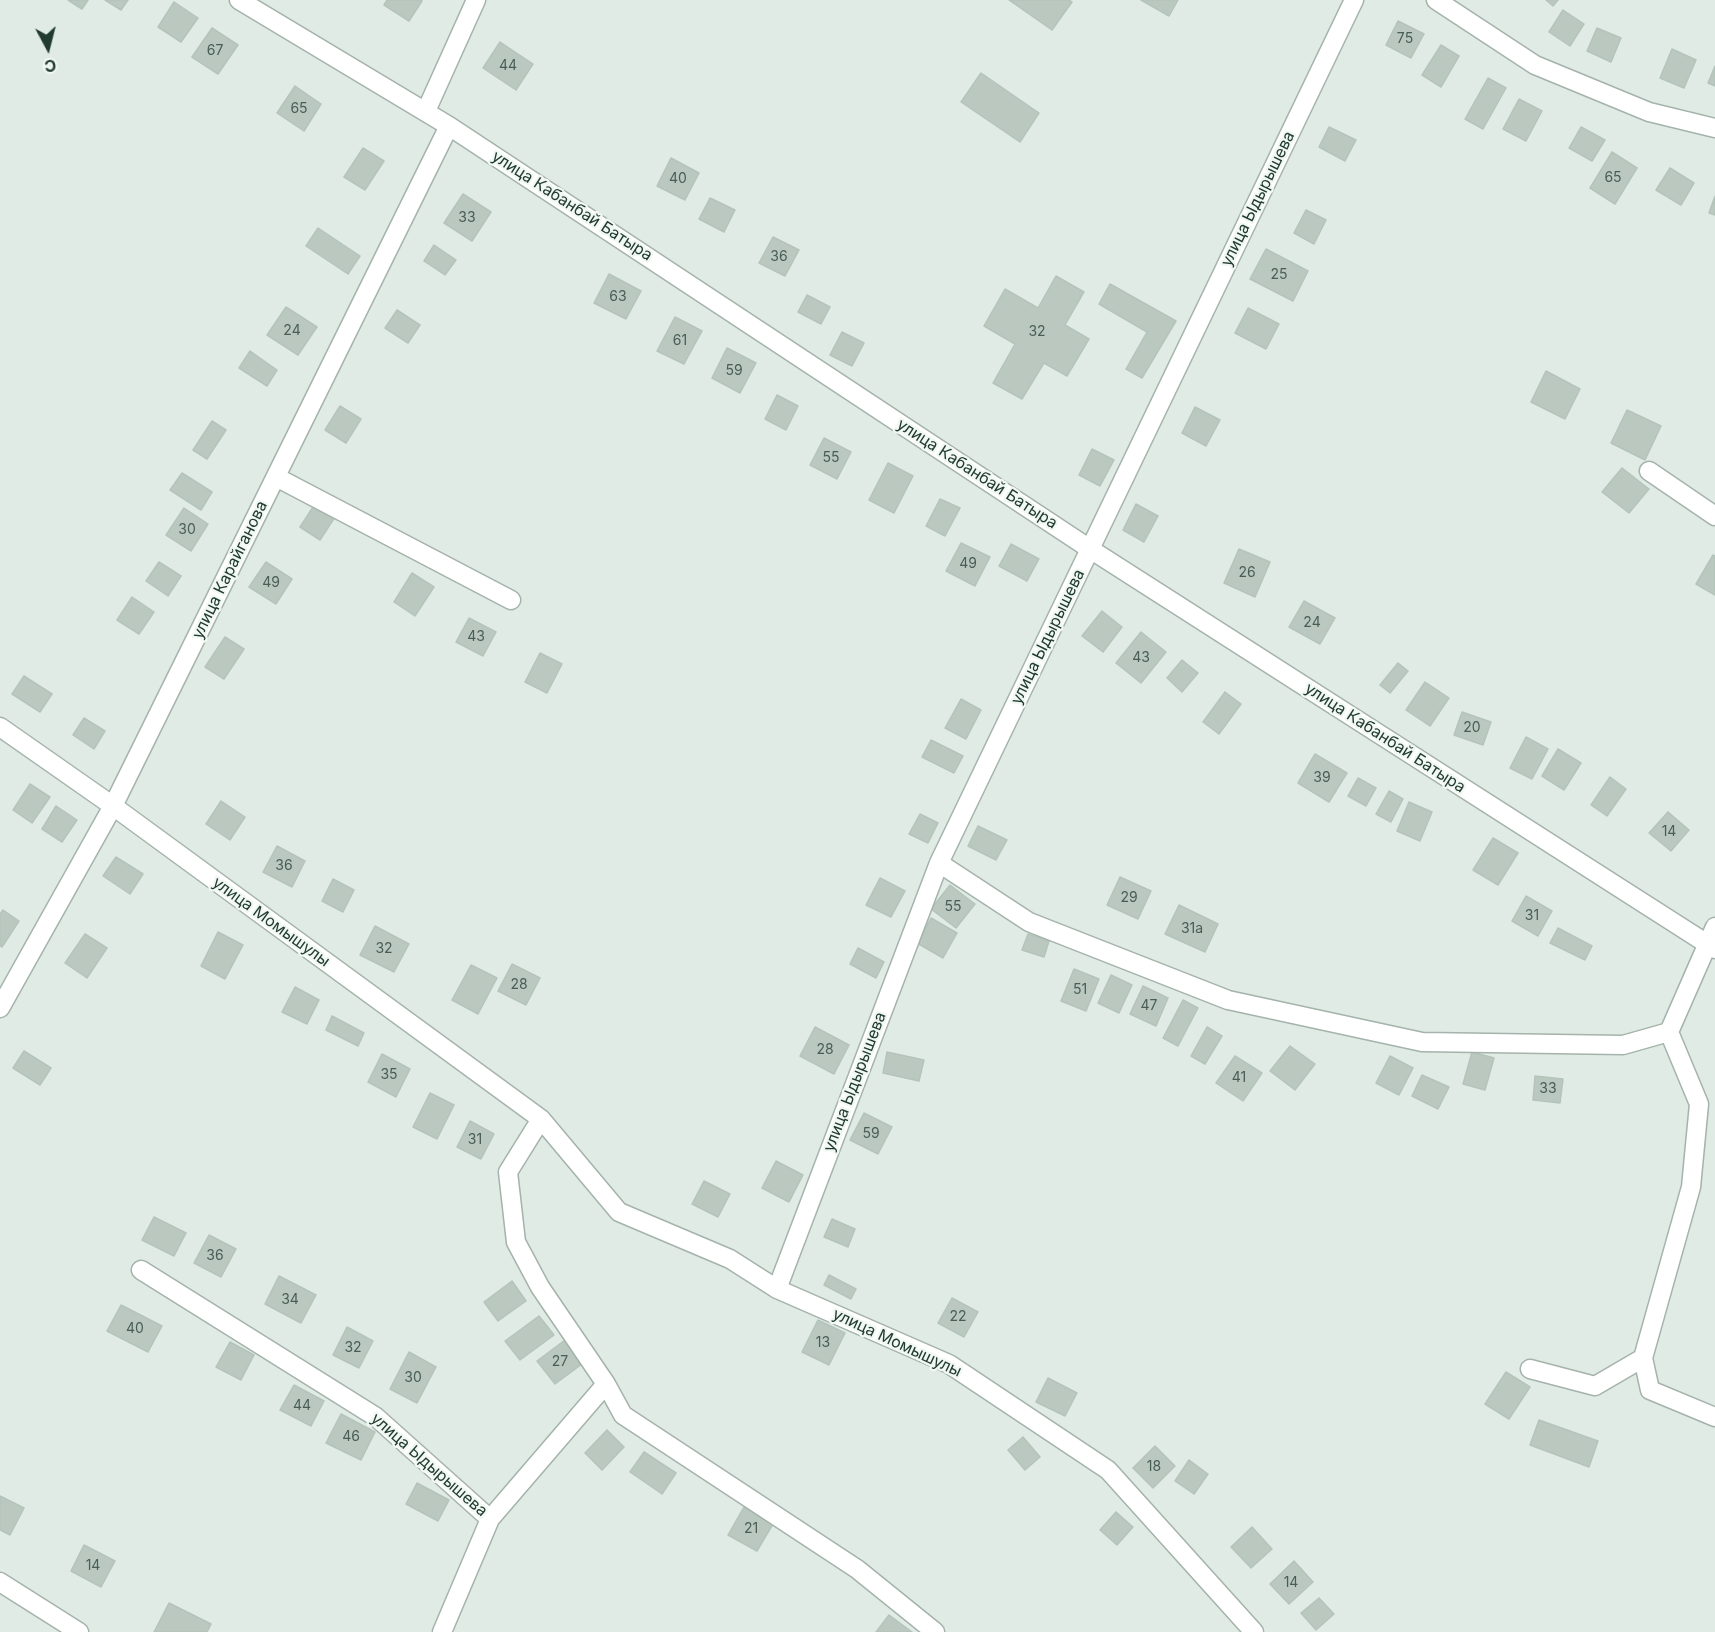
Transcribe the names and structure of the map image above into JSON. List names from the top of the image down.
{
  "streets": {
    "street": [
      "улица Ыдырышева",
      "улица Кабанбай Батыра",
      "улица Карайганова",
      "улица Момышулы"
    ]
  },
  "crossings": [
    ["улица Ыдырышева", "улица Кабанбай Батыра"],
    ["улица Ыдырышева", "улица Момышулы"],
    ["улица Кабанбай Батыра", "улица Карайганова"],
    ["улица Карайганова", "улица Момышулы"]
  ],
  "house_numbers": [
    "75",
    "67",
    "44",
    "65",
    "65",
    "40",
    "33",
    "36",
    "25",
    "63",
    "24",
    "32",
    "61",
    "59",
    "55",
    "30",
    "49",
    "26",
    "49",
    "24",
    "43",
    "43",
    "20",
    "39",
    "14",
    "36",
    "29",
    "55",
    "31",
    "31а",
    "32",
    "28",
    "51",
    "47",
    "28",
    "35",
    "41",
    "33",
    "59",
    "31",
    "36",
    "34",
    "22",
    "40",
    "13",
    "32",
    "27",
    "30",
    "44",
    "46",
    "18",
    "21",
    "14",
    "14"
  ],
  "north": "bottom"
}
